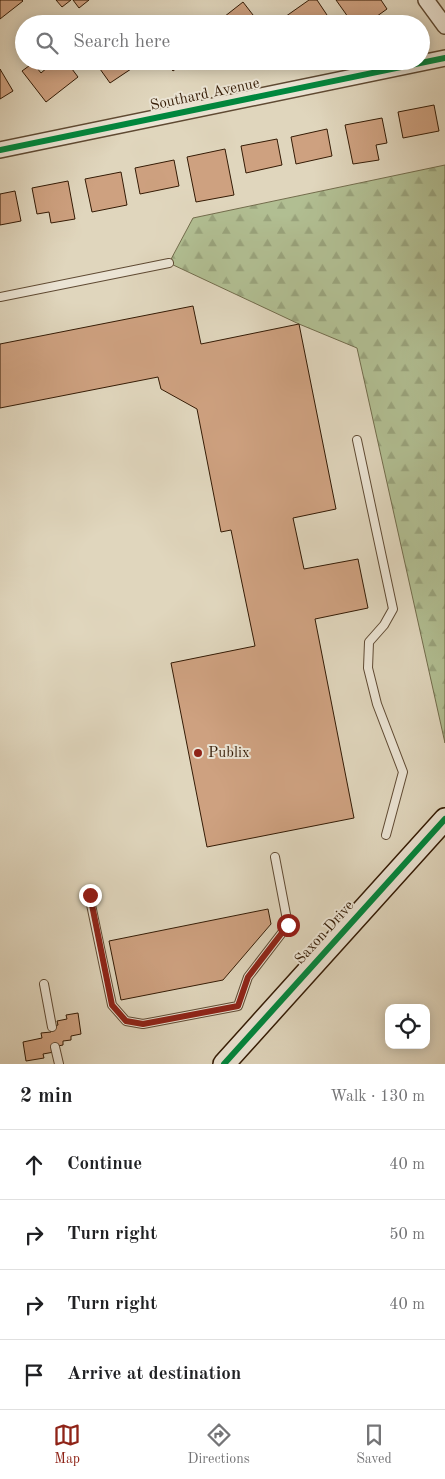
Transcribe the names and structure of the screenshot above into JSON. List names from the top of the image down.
{
  "streets": {
    "street": ["Southard Avenue", "Saxon Drive"]
  },
  "places": ["Publix"],
  "page": {
    "search": "Search here",
    "heading": ["2 min", "Walk · 130 m"],
    "list": [
      ["Continue", "40 m"],
      ["Turn right", "50 m"],
      ["Turn right", "40 m"],
      "Arrive at destination"
    ],
    "nav": ["Map", "Directions", "Saved"]
  }
}
